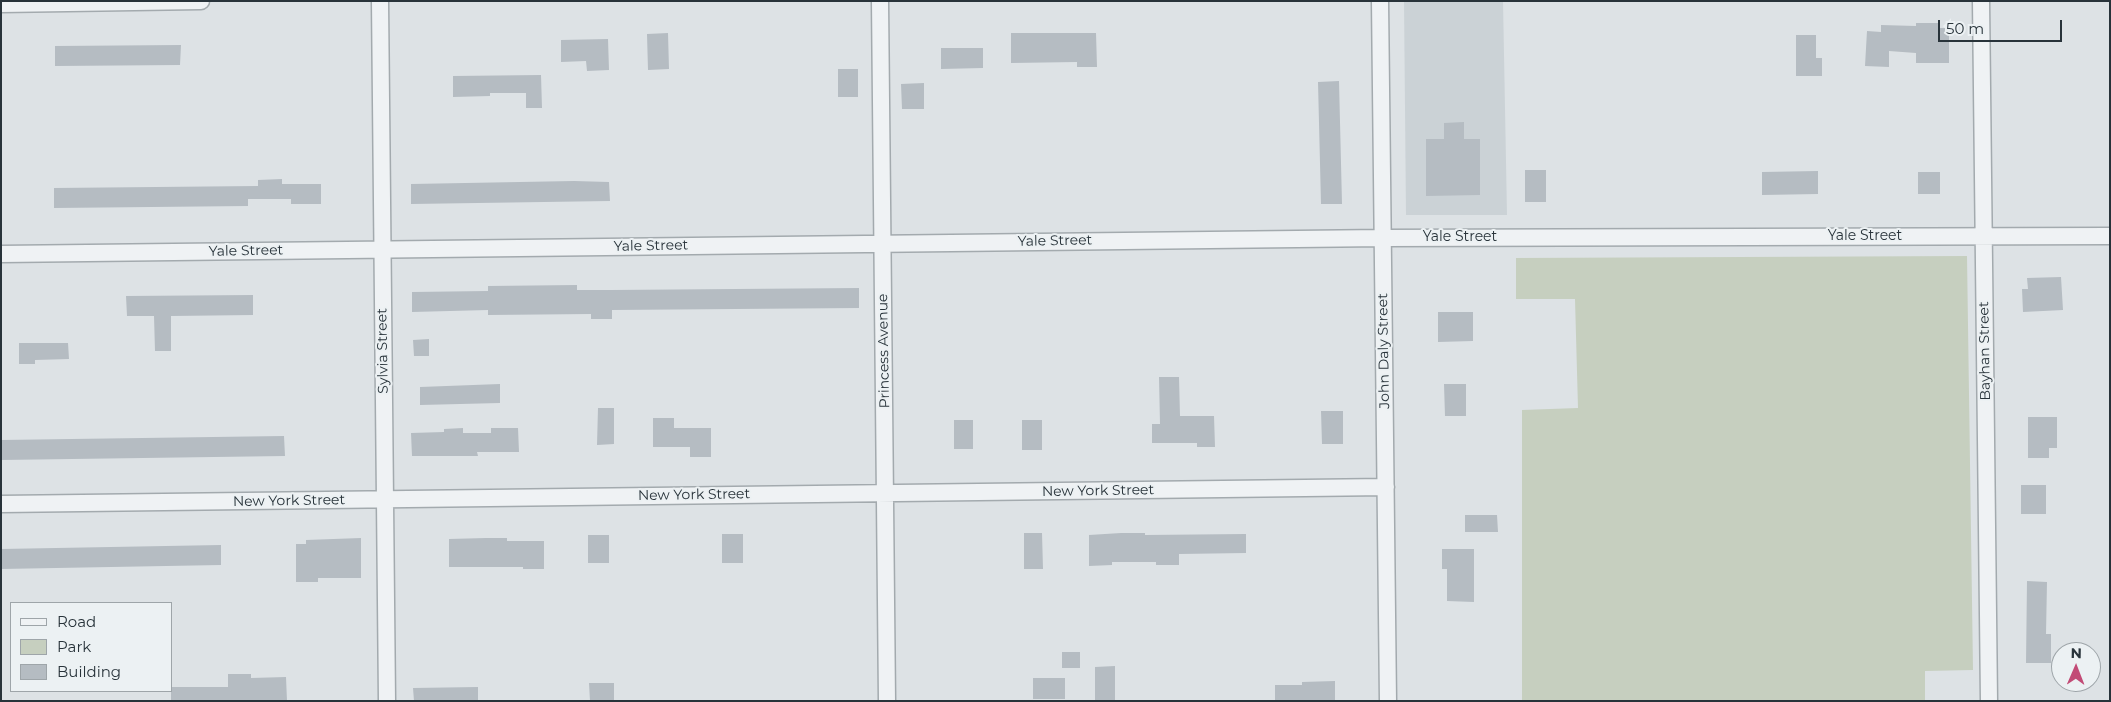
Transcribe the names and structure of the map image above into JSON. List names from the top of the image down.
{
  "streets": {
    "street": [
      "Yale Street",
      "Sylvia Street",
      "Princess Avenue",
      "John Daly Street",
      "Bayhan Street",
      "New York Street"
    ]
  },
  "crossings": [
    ["Yale Street", "Sylvia Street"],
    ["Yale Street", "Princess Avenue"],
    ["Yale Street", "John Daly Street"],
    ["Yale Street", "Bayhan Street"],
    ["Sylvia Street", "New York Street"],
    ["Princess Avenue", "New York Street"],
    ["John Daly Street", "New York Street"]
  ],
  "legend": ["Road", "Park", "Building"],
  "scale_bar": "50 m",
  "north": "top"
}
